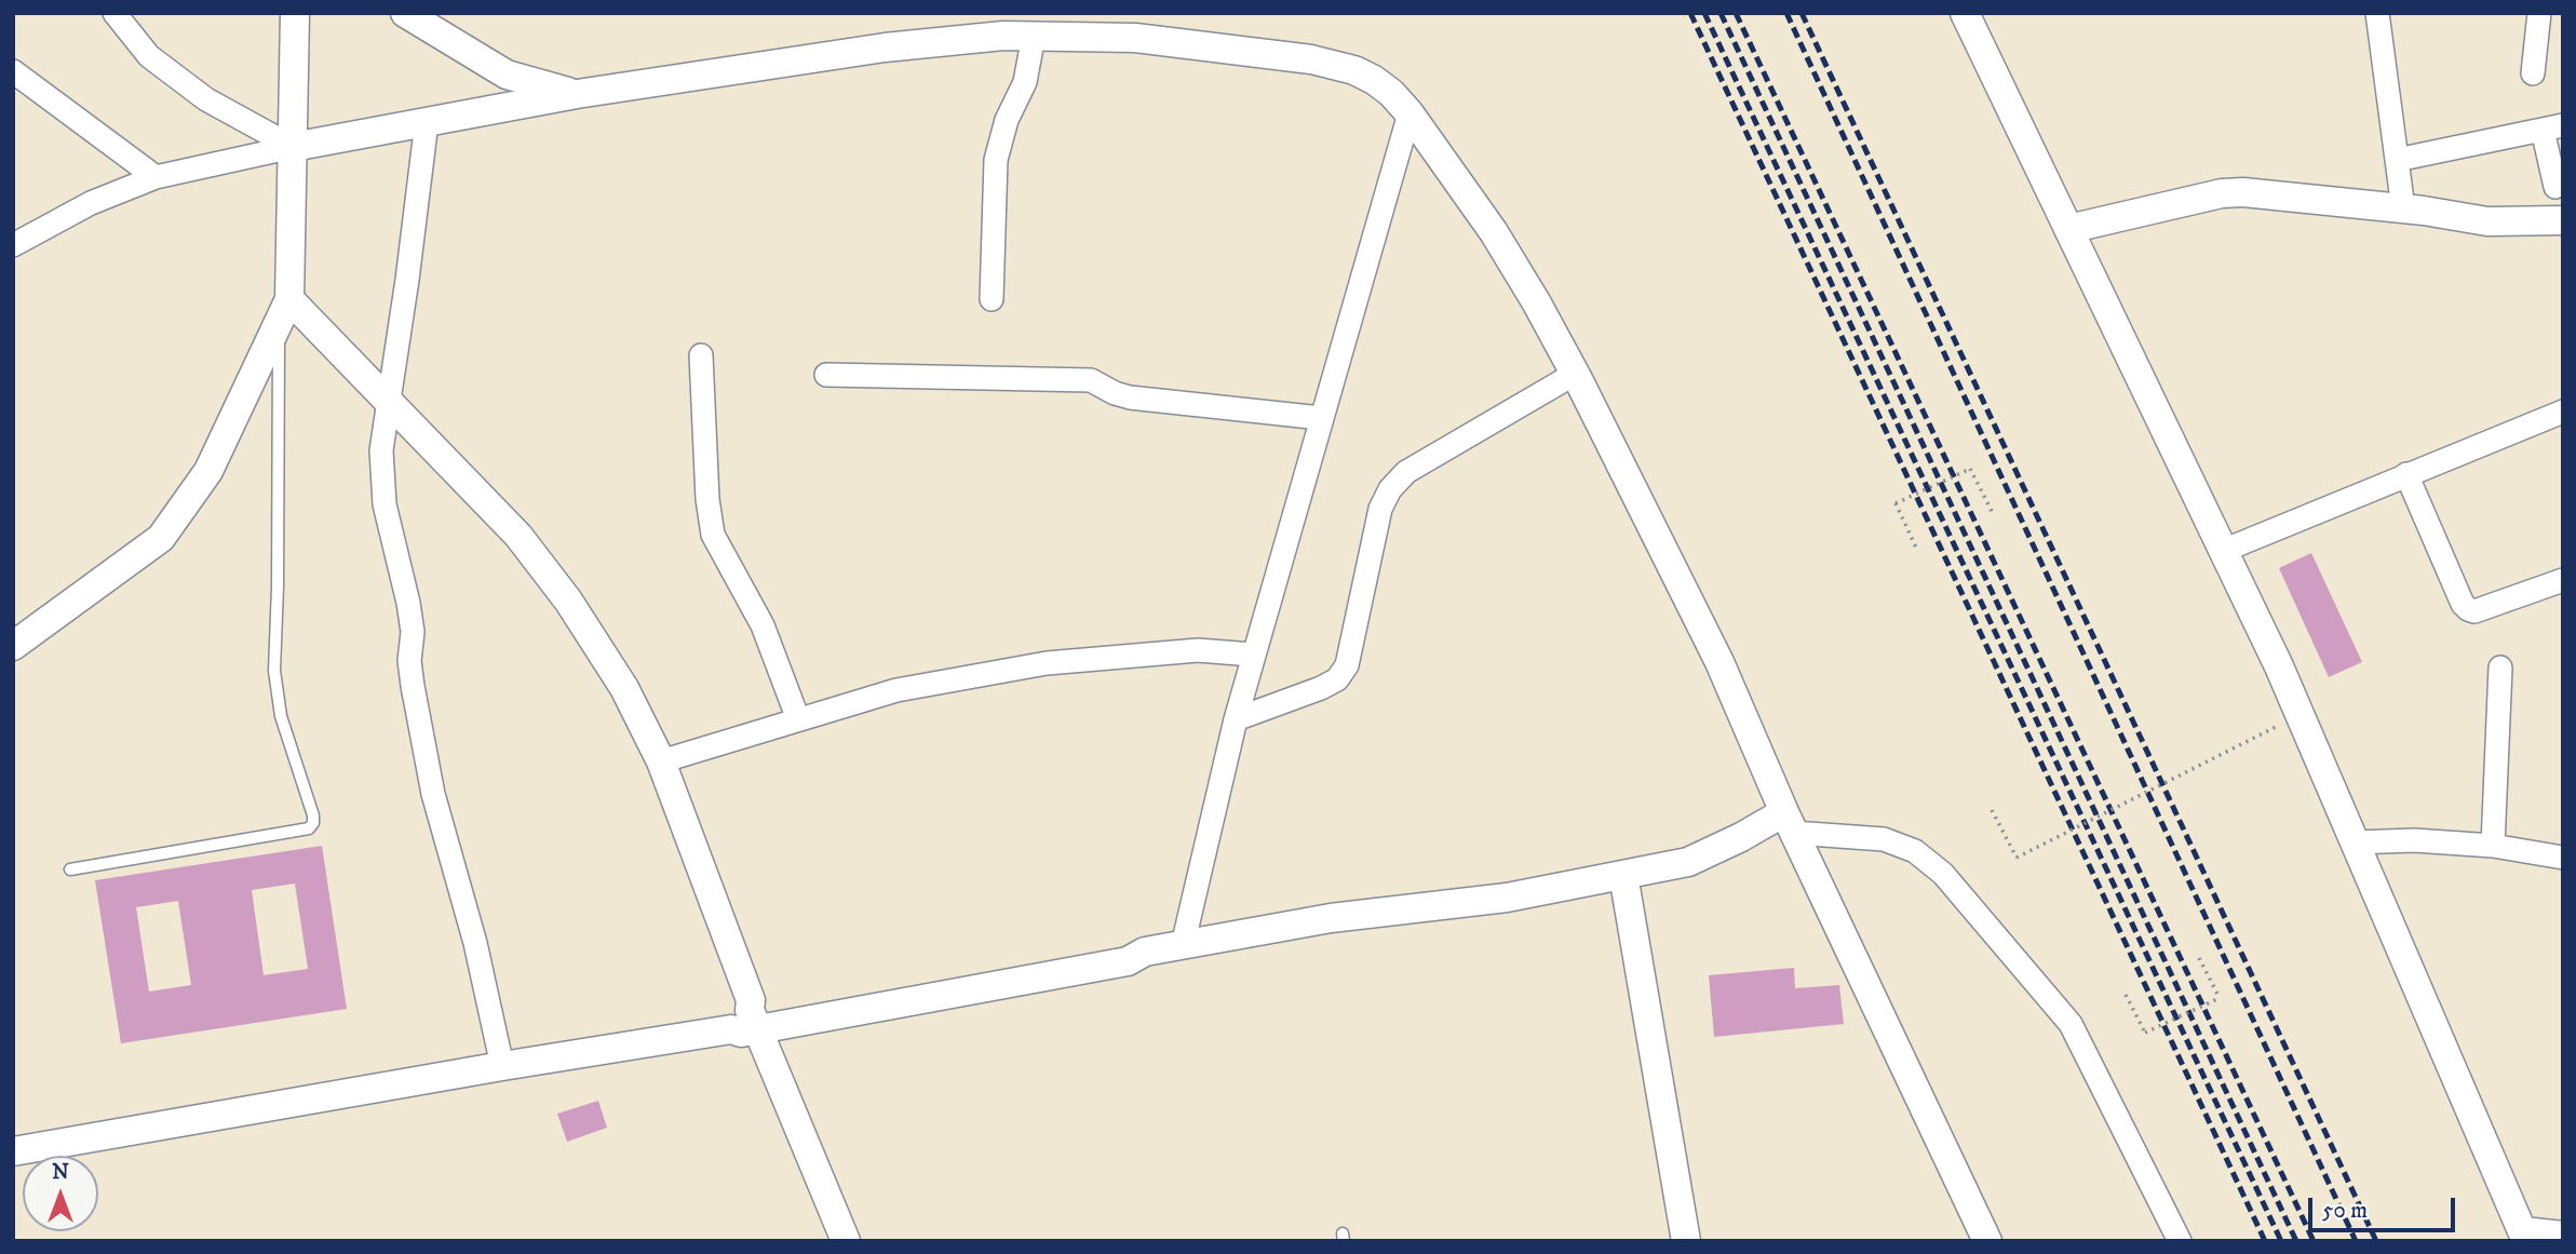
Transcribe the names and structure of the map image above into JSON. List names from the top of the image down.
{
  "scale_bar": "50 m",
  "north": "top"
}
